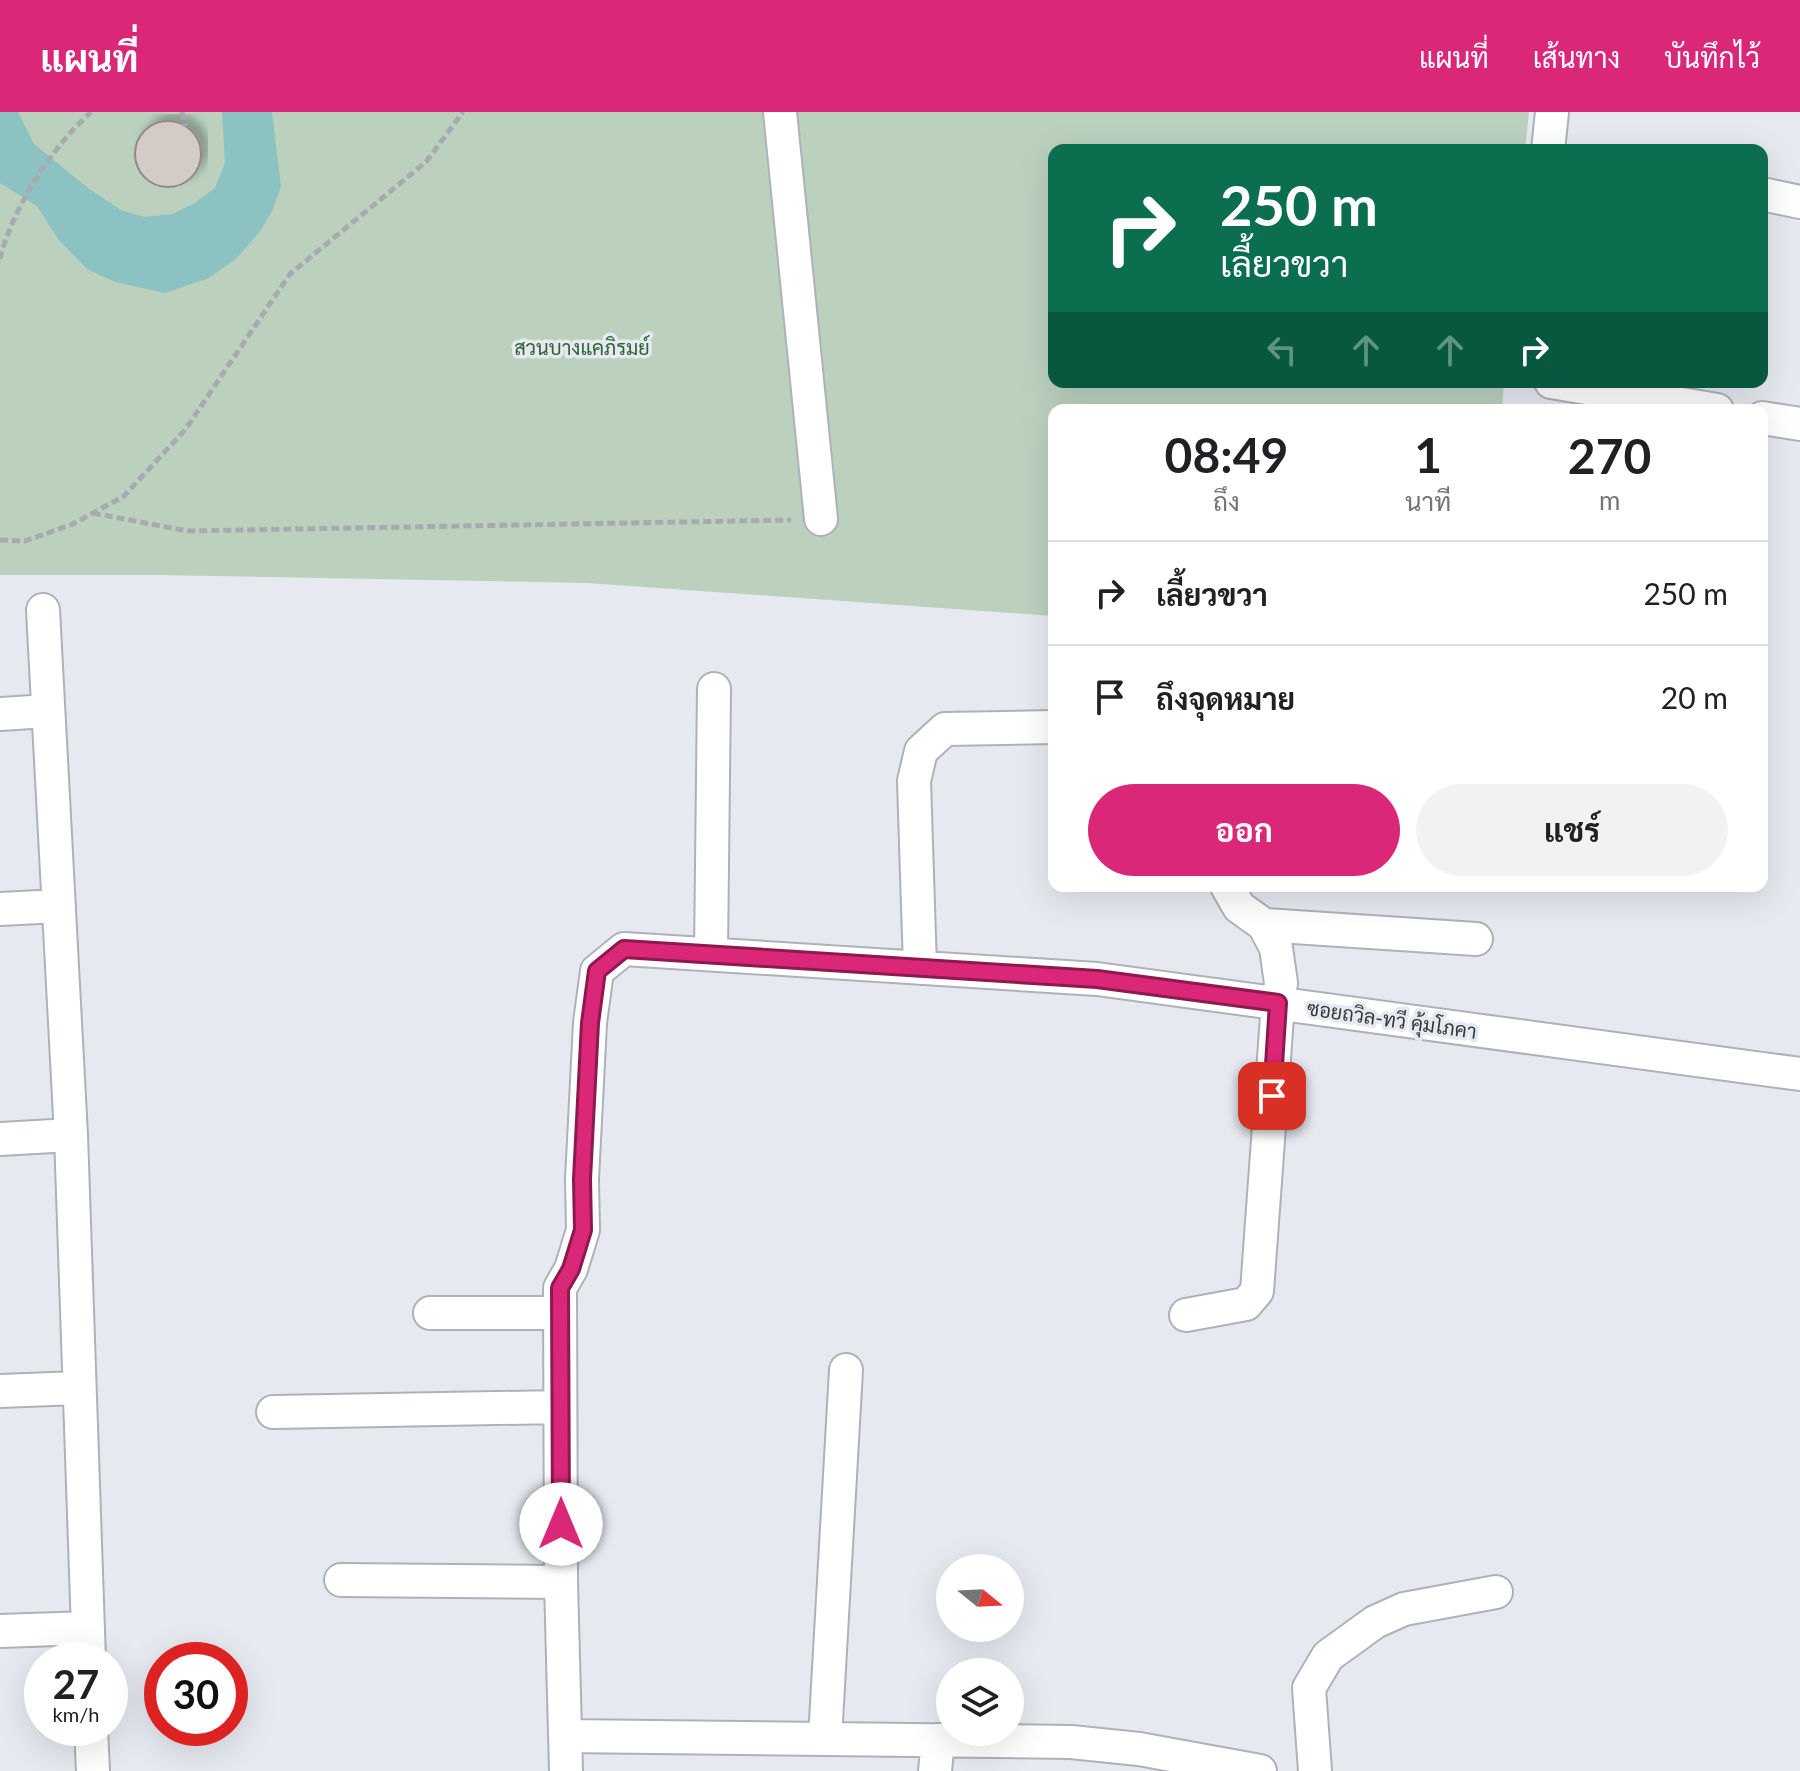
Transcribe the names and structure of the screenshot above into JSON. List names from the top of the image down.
{
  "streets": {
    "street": ["ซอยถวิล-ทวี คุ้มโภคา"]
  },
  "parks": ["สวนบางแคภิรมย์"],
  "north": "right",
  "page": {
    "header": "แผนที่",
    "nav": ["แผนที่", "เส้นทาง", "บันทึกไว้"],
    "turn": ["250 m", "เลี้ยวขวา"],
    "eta": [
      "08:49",
      "ถึง",
      "1",
      "นาที",
      "270",
      "m"
    ],
    "list": [
      {
        "name": "เลี้ยวขวา",
        "value": "250 m"
      },
      {
        "name": "ถึงจุดหมาย",
        "value": "20 m"
      }
    ],
    "buttons": ["ออก", "แชร์"],
    "speed": "27 km/h",
    "limit": "30"
  }
}
